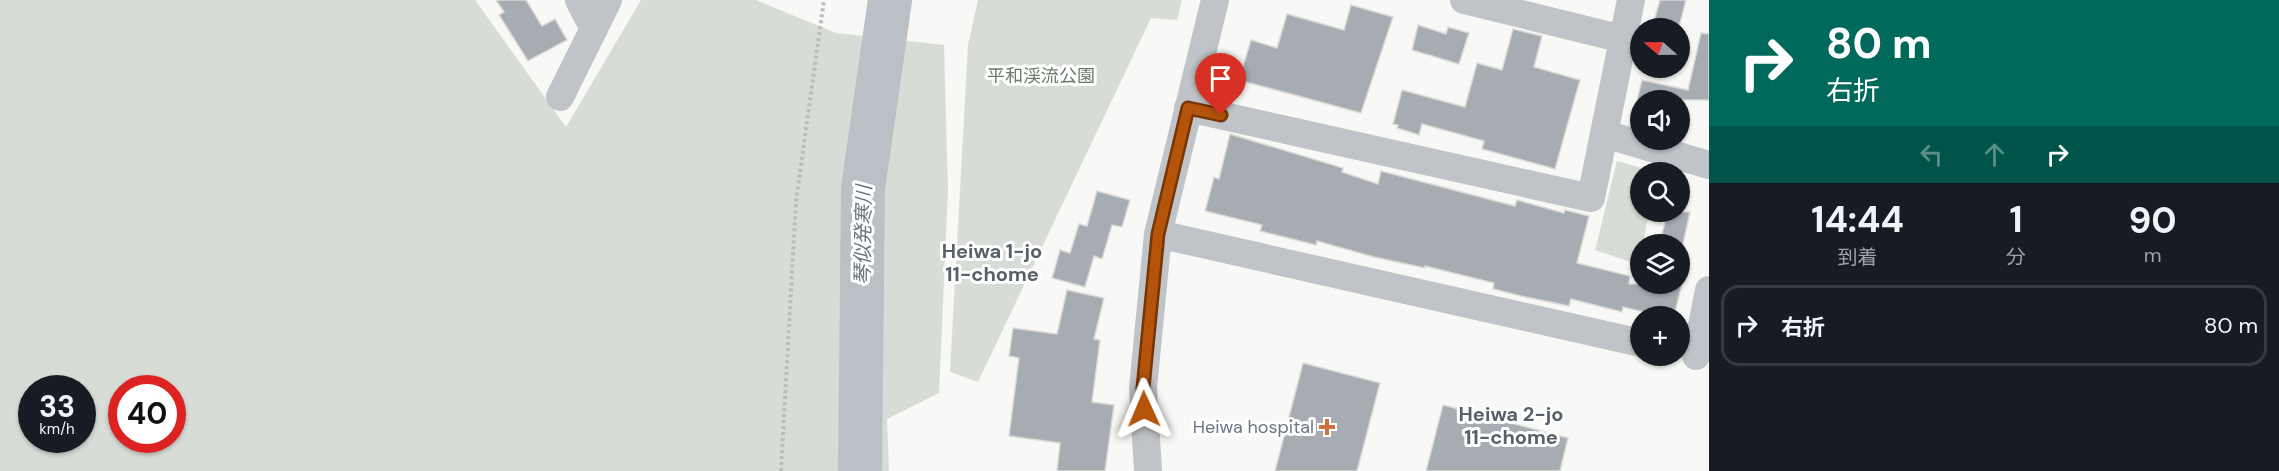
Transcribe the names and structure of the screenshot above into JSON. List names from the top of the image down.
{
  "districts": ["Heiwa 1-jo 11-chome", "Heiwa 2-jo 11-chome"],
  "water": ["琴似発寒川"],
  "parks": ["平和渓流公園"],
  "places": {
    "health": ["Heiwa hospital"]
  },
  "north": "left",
  "page": {
    "turn": ["80 m", "右折"],
    "map_buttons": "+",
    "eta": [
      "14:44",
      "到着",
      "1",
      "分",
      "90",
      "m"
    ],
    "list": [
      {
        "name": "右折",
        "value": "80 m"
      }
    ],
    "speed": "33 km/h",
    "limit": "40"
  }
}
